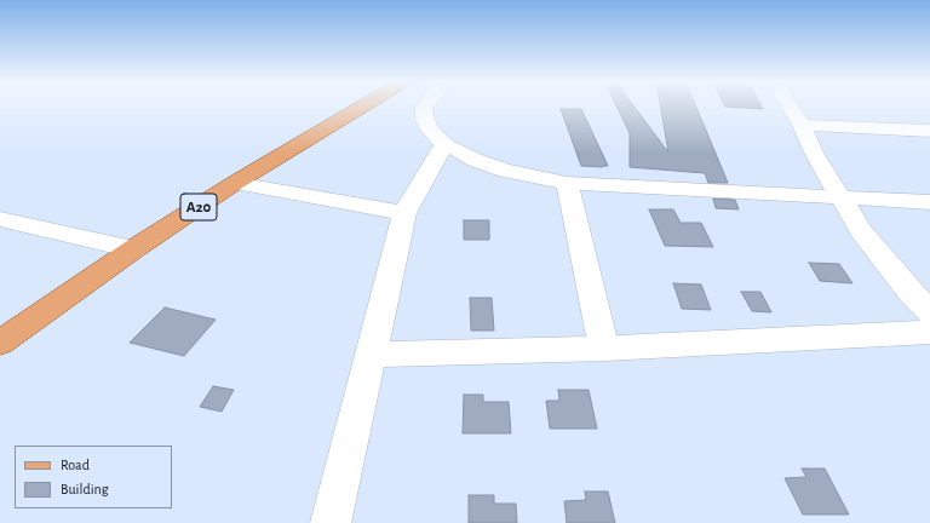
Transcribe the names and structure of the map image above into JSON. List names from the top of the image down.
{
  "streets": {
    "main road": ["A20"]
  },
  "legend": ["Road", "Building"]
}
